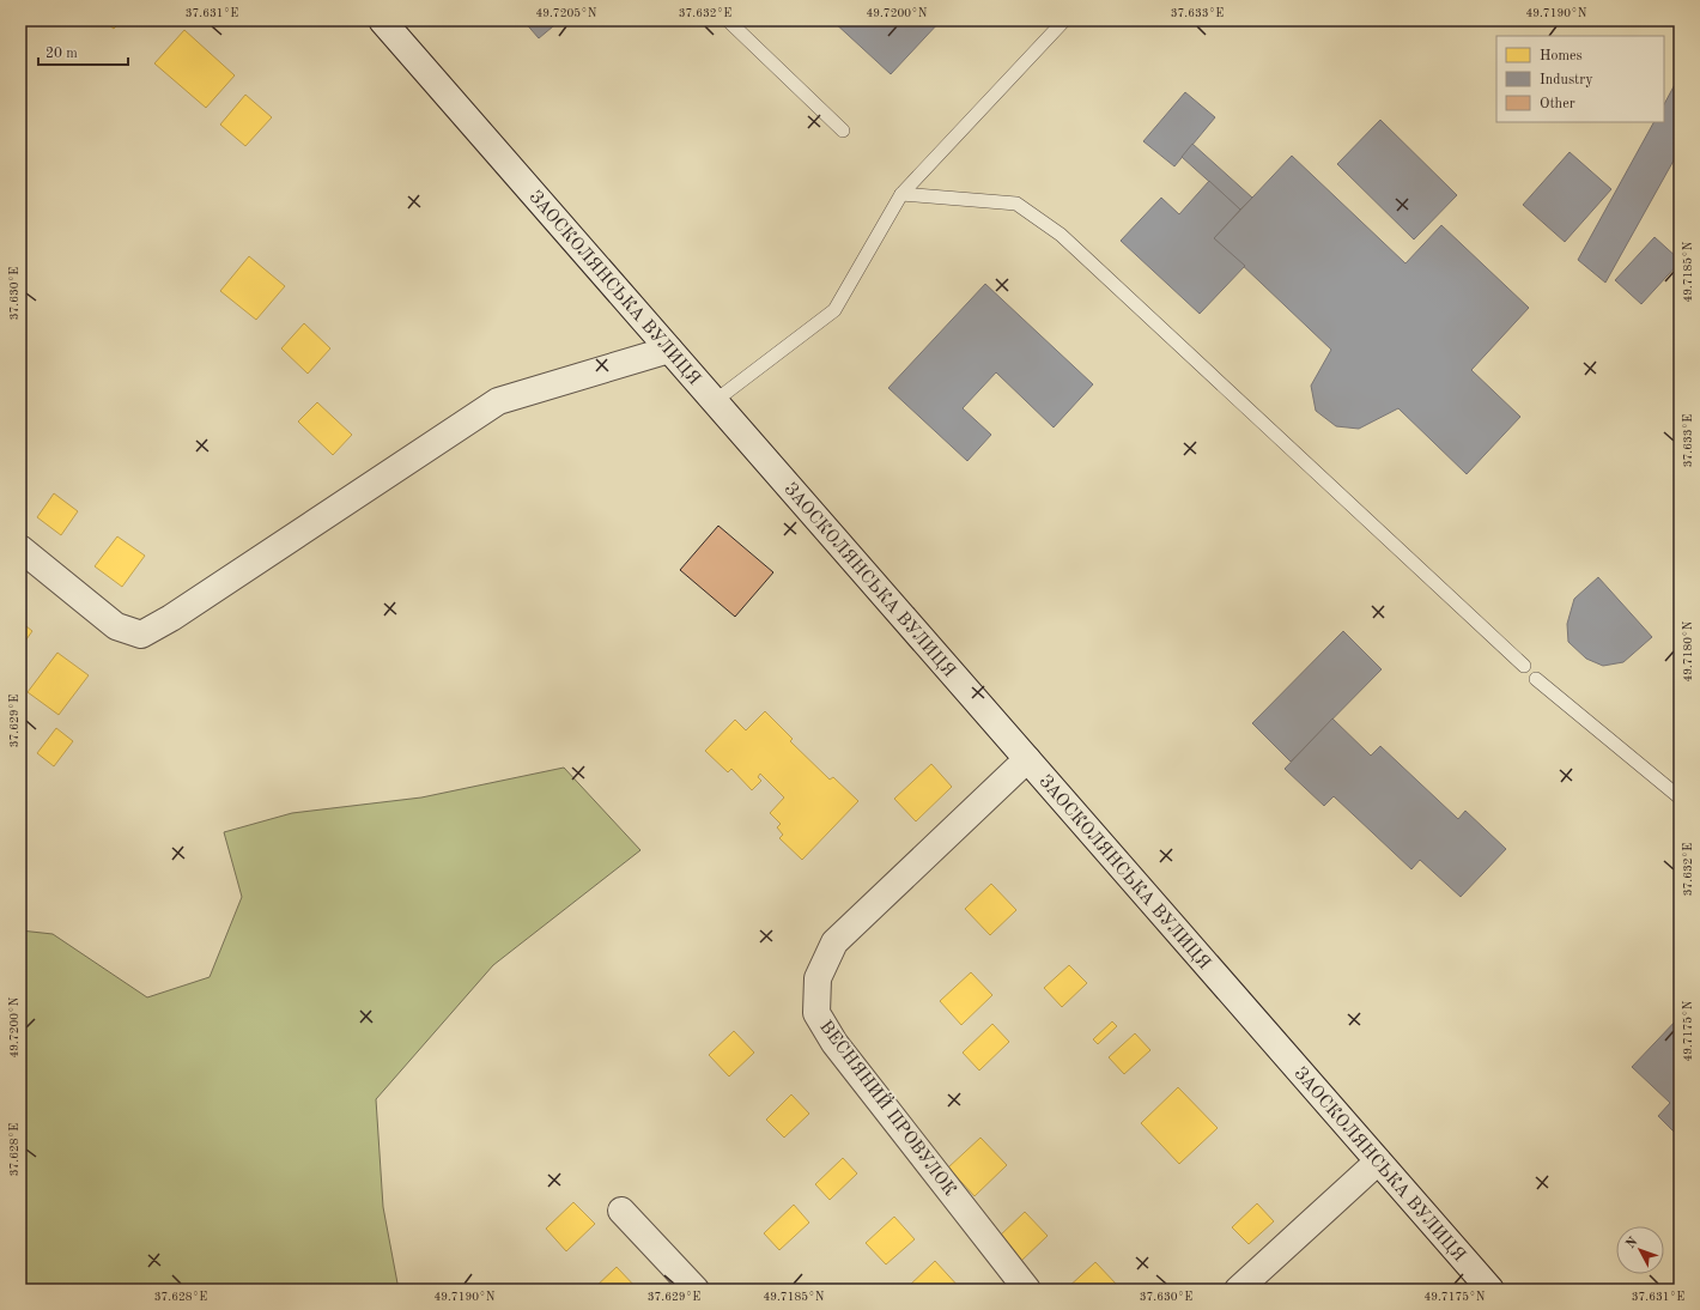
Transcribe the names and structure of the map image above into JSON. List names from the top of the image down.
{
  "streets": {
    "street": ["ЗАОСКОЛЯНСЬКА ВУЛИЦЯ", "ВЕСНЯНИЙ ПРОВУЛОК"]
  },
  "crossings": [
    ["ЗАОСКОЛЯНСЬКА ВУЛИЦЯ", "ВЕСНЯНИЙ ПРОВУЛОК"]
  ],
  "legend": ["Homes", "Industry", "Other"],
  "scale_bar": "20 m",
  "north": "top left",
  "coordinates": [
    "37.631°E",
    "49.7205°N",
    "37.632°E",
    "49.7200°N",
    "37.633°E",
    "49.7190°N",
    "49.7185°N",
    "37.630°E",
    "49.7180°N",
    "37.629°E",
    "49.7175°N",
    "37.628°E"
  ]
}
